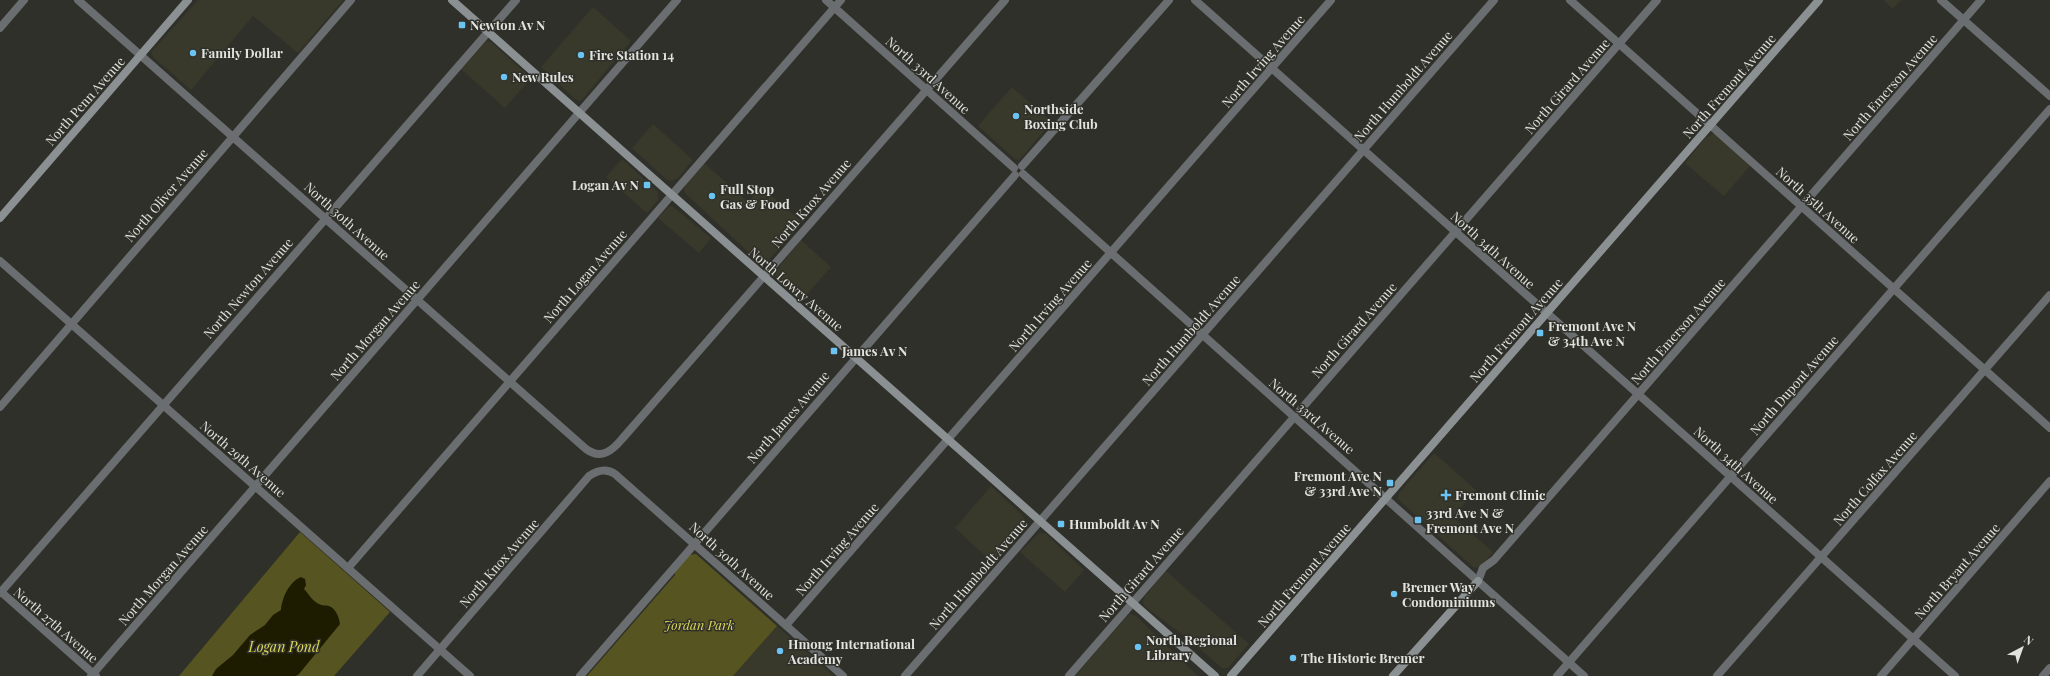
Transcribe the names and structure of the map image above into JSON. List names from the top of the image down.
{
  "streets": {
    "main road": [
      "North Fremont Avenue",
      "North Emerson Avenue",
      "North Penn Avenue",
      "North Lowry Avenue"
    ],
    "street": [
      "North Irving Avenue",
      "North 33rd Avenue",
      "North Humboldt Avenue",
      "North Girard Avenue",
      "North Oliver Avenue",
      "North Knox Avenue",
      "North 35th Avenue",
      "North 30th Avenue",
      "North 34th Avenue",
      "North Logan Avenue",
      "North Newton Avenue",
      "North Morgan Avenue",
      "North Dupont Avenue",
      "North James Avenue",
      "North 29th Avenue",
      "North Colfax Avenue",
      "North Bryant Avenue",
      "North 27th Avenue"
    ]
  },
  "crossings": [
    ["North Irving Avenue", "North 33rd Avenue"],
    ["North Irving Avenue", "North 30th Avenue"],
    ["North Irving Avenue", "North 34th Avenue"],
    ["North Irving Avenue", "North Lowry Avenue"],
    ["North 33rd Avenue", "North Humboldt Avenue"],
    ["North 33rd Avenue", "North Girard Avenue"],
    ["North 33rd Avenue", "North Fremont Avenue"],
    ["North 33rd Avenue", "North Emerson Avenue"],
    ["North 33rd Avenue", "North Knox Avenue"],
    ["North 33rd Avenue", "North Logan Avenue"],
    ["North 33rd Avenue", "North Dupont Avenue"],
    ["North 33rd Avenue", "North James Avenue"],
    ["North Humboldt Avenue", "North 34th Avenue"],
    ["North Humboldt Avenue", "North Lowry Avenue"],
    ["North Girard Avenue", "North 35th Avenue"],
    ["North Girard Avenue", "North 34th Avenue"],
    ["North Girard Avenue", "North Lowry Avenue"],
    ["North Fremont Avenue", "North 35th Avenue"],
    ["North Fremont Avenue", "North 34th Avenue"],
    ["North Emerson Avenue", "North 35th Avenue"],
    ["North Emerson Avenue", "North 34th Avenue"],
    ["North Penn Avenue", "North 30th Avenue"],
    ["North Oliver Avenue", "North 30th Avenue"],
    ["North Oliver Avenue", "North 29th Avenue"],
    ["North Knox Avenue", "North 30th Avenue"],
    ["North Knox Avenue", "North Lowry Avenue"],
    ["North Knox Avenue", "North 29th Avenue"],
    ["North 35th Avenue", "North Dupont Avenue"],
    ["North 35th Avenue", "North Colfax Avenue"],
    ["North 30th Avenue", "North Logan Avenue"],
    ["North 30th Avenue", "North Newton Avenue"],
    ["North 30th Avenue", "North Morgan Avenue"],
    ["North 30th Avenue", "North James Avenue"],
    ["North 34th Avenue", "North Dupont Avenue"],
    ["North 34th Avenue", "North Colfax Avenue"],
    ["North 34th Avenue", "North Bryant Avenue"],
    ["North Logan Avenue", "North Lowry Avenue"],
    ["North Logan Avenue", "North 29th Avenue"],
    ["North Newton Avenue", "North Lowry Avenue"],
    ["North Newton Avenue", "North 29th Avenue"],
    ["North Newton Avenue", "North 27th Avenue"],
    ["North Lowry Avenue", "North Morgan Avenue"],
    ["North Lowry Avenue", "North James Avenue"],
    ["North Morgan Avenue", "North 29th Avenue"],
    ["North Morgan Avenue", "North 27th Avenue"]
  ],
  "water": ["Logan Pond"],
  "parks": ["Jordan Park"],
  "places": {
    "transit": [
      "Newton Av N",
      "Logan Av N",
      "Fremont Ave N & 34th Ave N",
      "James Av N",
      "Fremont Ave N & 33rd Ave N",
      "33rd Ave N & Fremont Ave N",
      "Humboldt Av N"
    ],
    "other": [
      "Family Dollar",
      "Fire Station 14",
      "New Rules",
      "Northside Boxing Club",
      "Full Stop Gas & Food",
      "Bremer Way Condominiums",
      "North Regional Library",
      "Hmong International Academy",
      "The Historic Bremer"
    ],
    "health": ["Fremont Clinic"]
  },
  "north": "top right"
}
